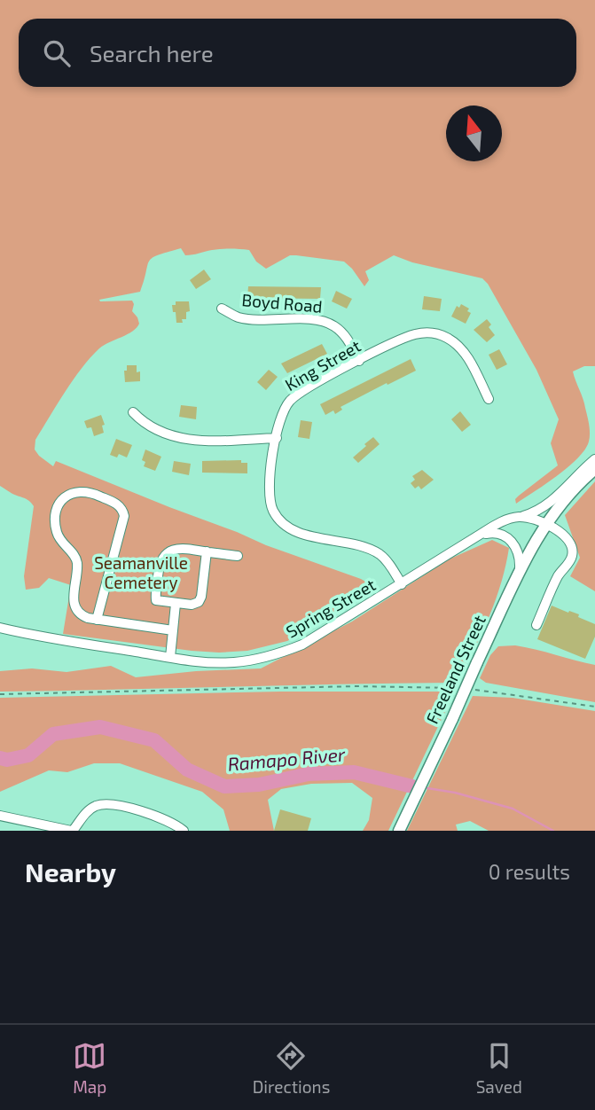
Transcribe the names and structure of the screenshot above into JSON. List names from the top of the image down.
{
  "streets": {
    "main road": ["Freeland Street"],
    "street": ["Boyd Road", "King Street", "Spring Street"]
  },
  "crossings": [
    ["Boyd Road", "King Street"],
    ["King Street", "Spring Street"]
  ],
  "water": ["Ramapo River"],
  "parks": ["Seamanville Cemetery"],
  "north": "top",
  "page": {
    "search": "Search here",
    "heading": ["Nearby", "0 results"],
    "nav": ["Map", "Directions", "Saved"]
  }
}
